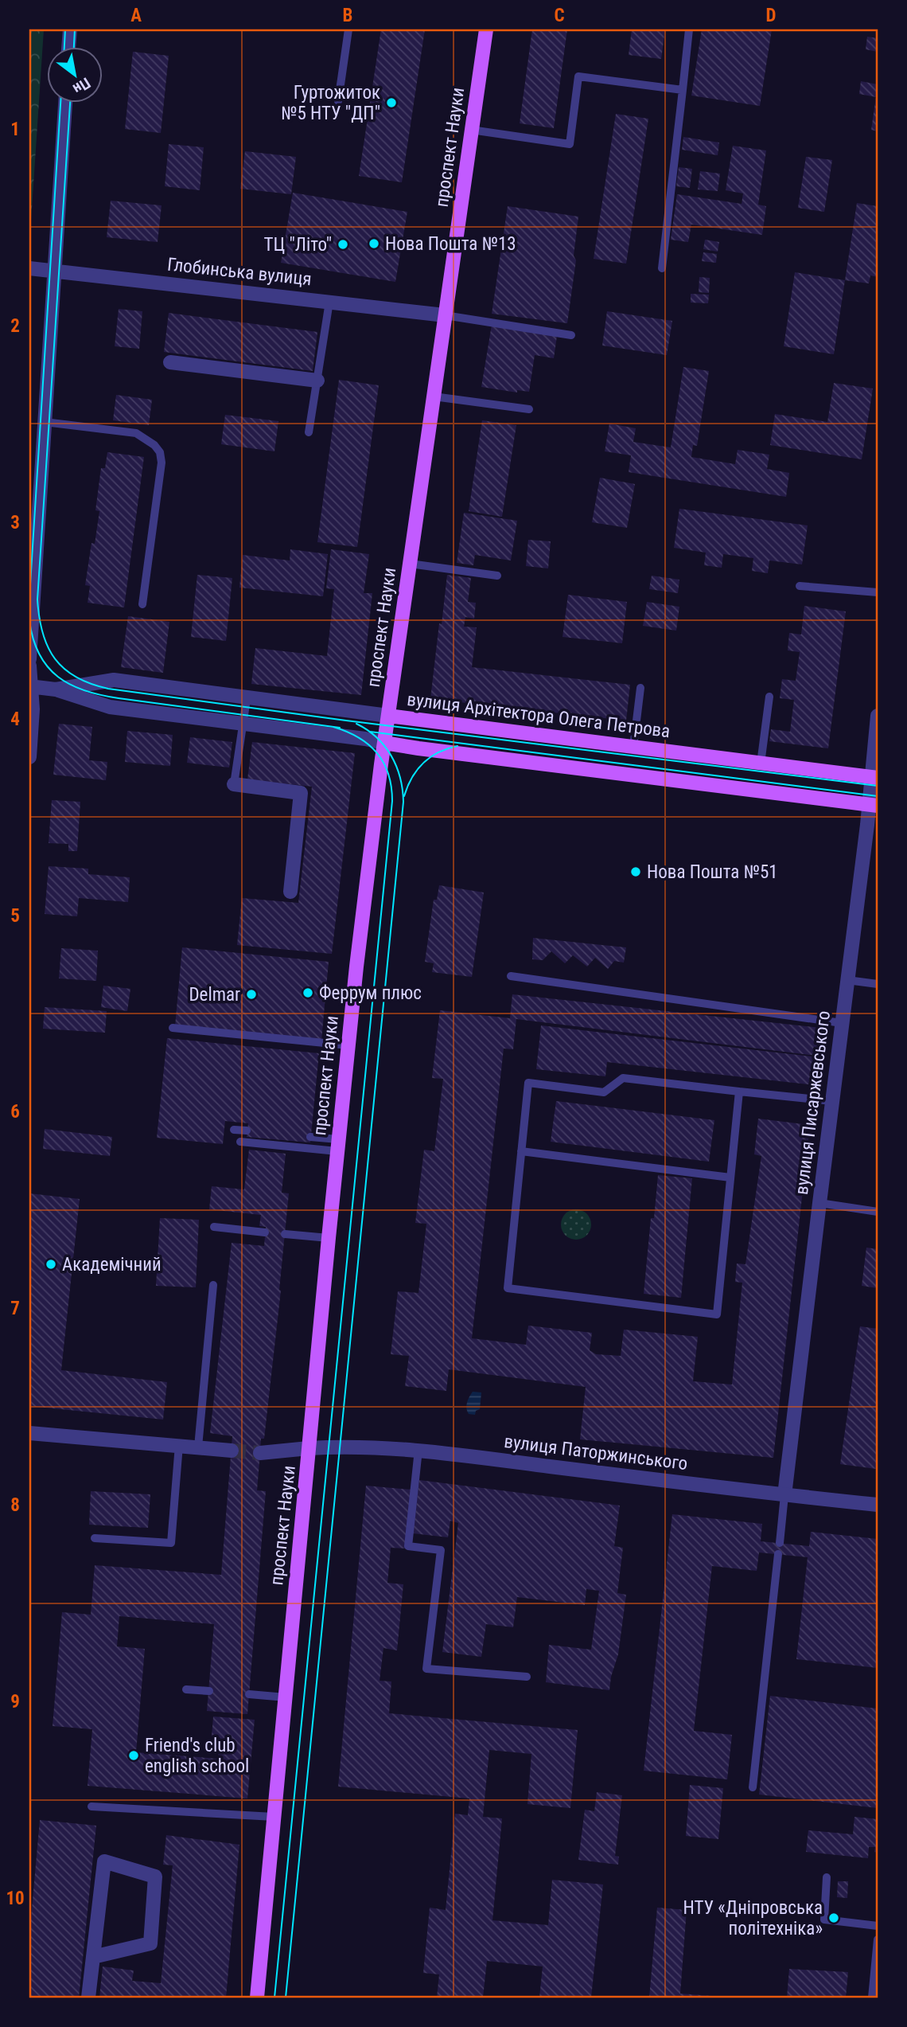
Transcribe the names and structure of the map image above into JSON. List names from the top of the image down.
{
  "streets": {
    "main road": ["проспект Науки", "вулиця Архітектора Олега Петрова"],
    "street": ["Глобинська вулиця", "вулиця Писаржевського", "вулиця Паторжинського"]
  },
  "crossings": [
    ["проспект Науки", "Глобинська вулиця"],
    ["проспект Науки", "вулиця Архітектора Олега Петрова"],
    ["проспект Науки", "вулиця Паторжинського"],
    ["вулиця Архітектора Олега Петрова", "вулиця Писаржевського"],
    ["вулиця Писаржевського", "вулиця Паторжинського"]
  ],
  "places": [
    "Гуртожиток №5 НТУ \"ДП\"",
    "Нова Пошта №13",
    "ТЦ \"Літо\"",
    "Нова Пошта №51",
    "Феррум плюс",
    "Delmar",
    "Академічний",
    "Friend's club english school",
    "НТУ «Дніпровська політехніка»"
  ],
  "north": "bottom right",
  "grid": {
    "columns": [
      "A",
      "B",
      "C",
      "D"
    ],
    "rows": [
      "1",
      "2",
      "3",
      "4",
      "5",
      "6",
      "7",
      "8",
      "9",
      "10"
    ]
  }
}
